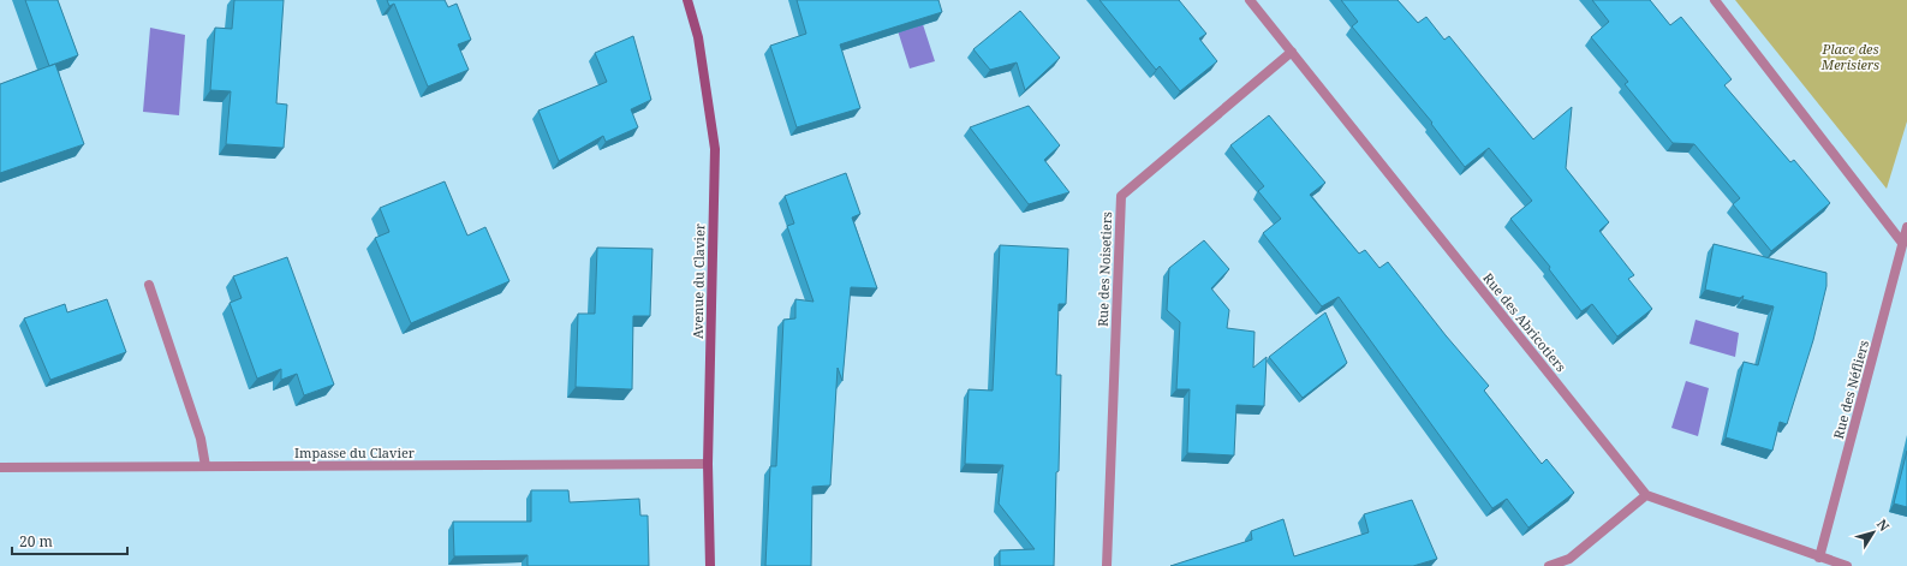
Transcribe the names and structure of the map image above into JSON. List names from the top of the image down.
{
  "streets": {
    "street": [
      "Rue des Noisetiers",
      "Avenue du Clavier",
      "Rue des Abricotiers",
      "Rue des Néfliers",
      "Impasse du Clavier"
    ]
  },
  "crossings": [
    ["Rue des Noisetiers", "Rue des Abricotiers"],
    ["Avenue du Clavier", "Impasse du Clavier"]
  ],
  "parks": ["Place des Merisiers"],
  "scale_bar": "20 m",
  "north": "top right"
}
